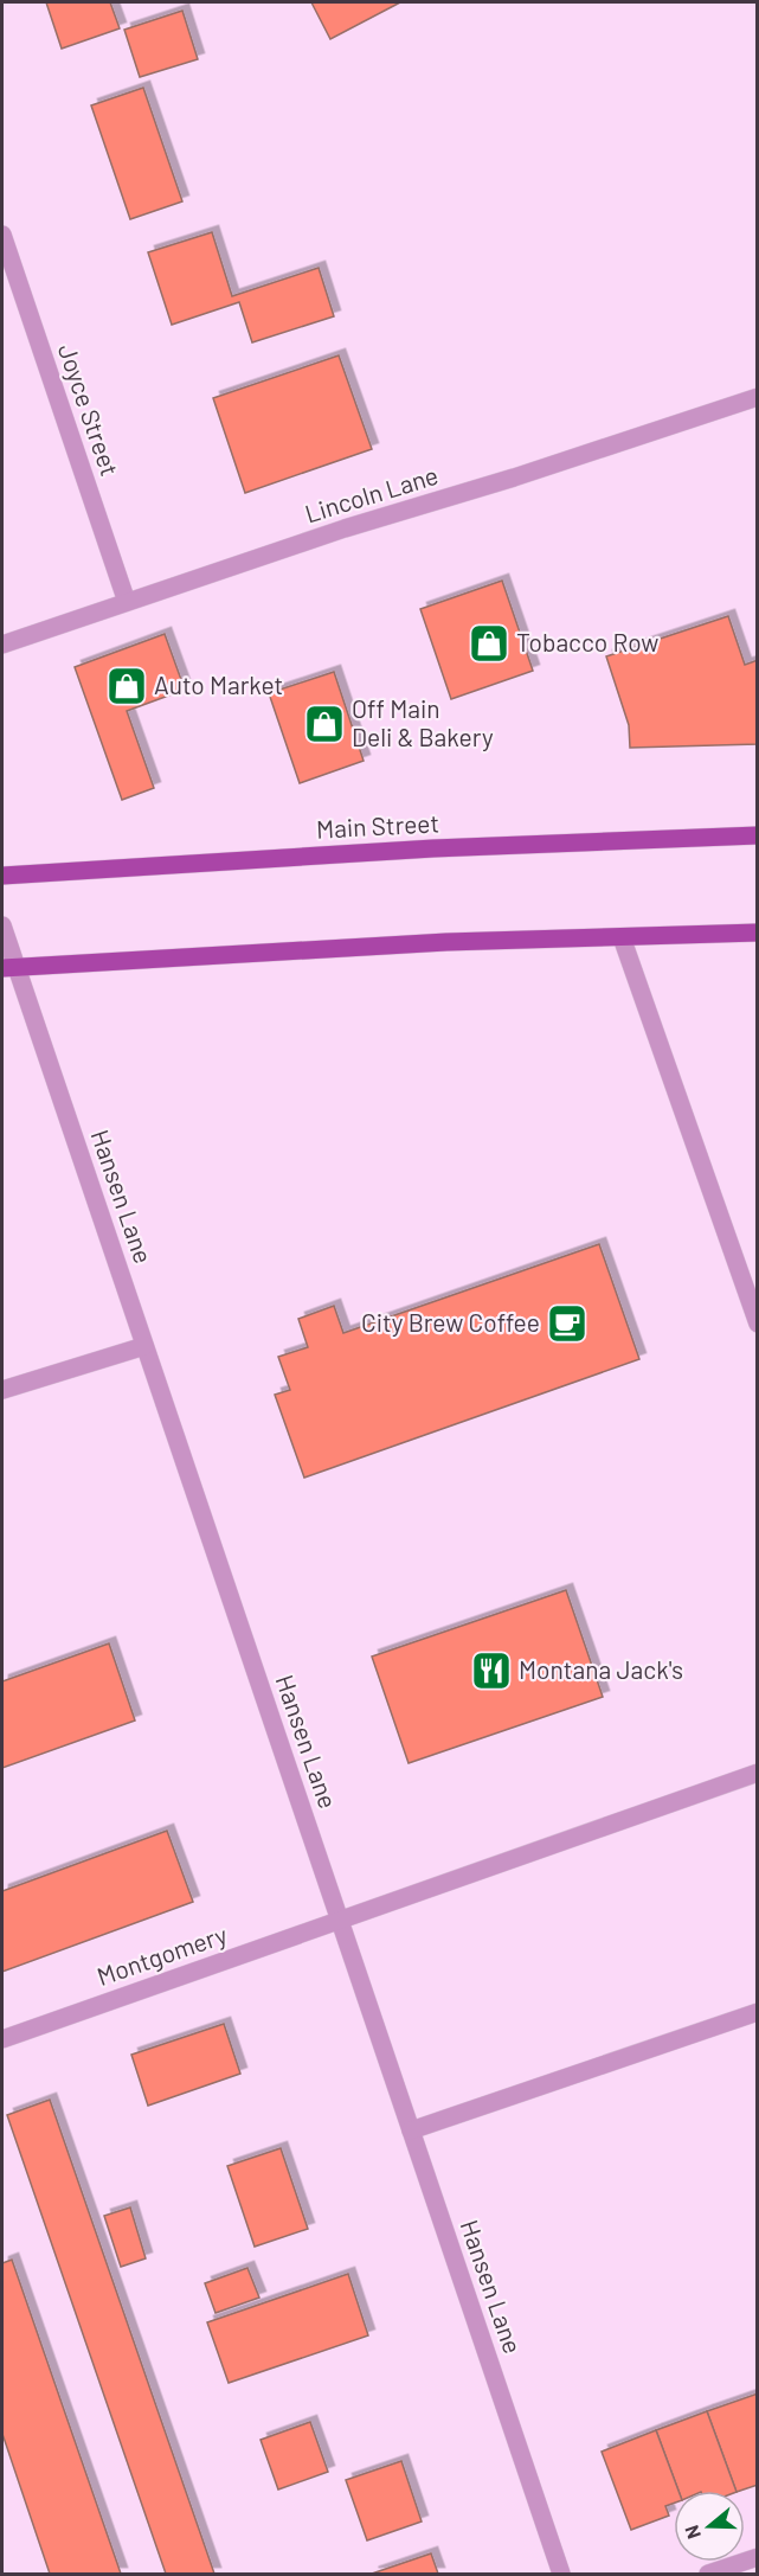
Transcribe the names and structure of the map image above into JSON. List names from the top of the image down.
{
  "streets": {
    "main road": ["Main Street"],
    "street": [
      "Joyce Street",
      "Lincoln Lane",
      "Hansen Lane",
      "Montgomery"
    ]
  },
  "crossings": [
    ["Joyce Street", "Lincoln Lane"],
    ["Hansen Lane", "Montgomery"]
  ],
  "places": {
    "shop": ["Tobacco Row", "Auto Market", "Off Main Deli & Bakery"],
    "cafe": ["City Brew Coffee"],
    "restaurant": ["Montana Jack's"]
  },
  "north": "left"
}
